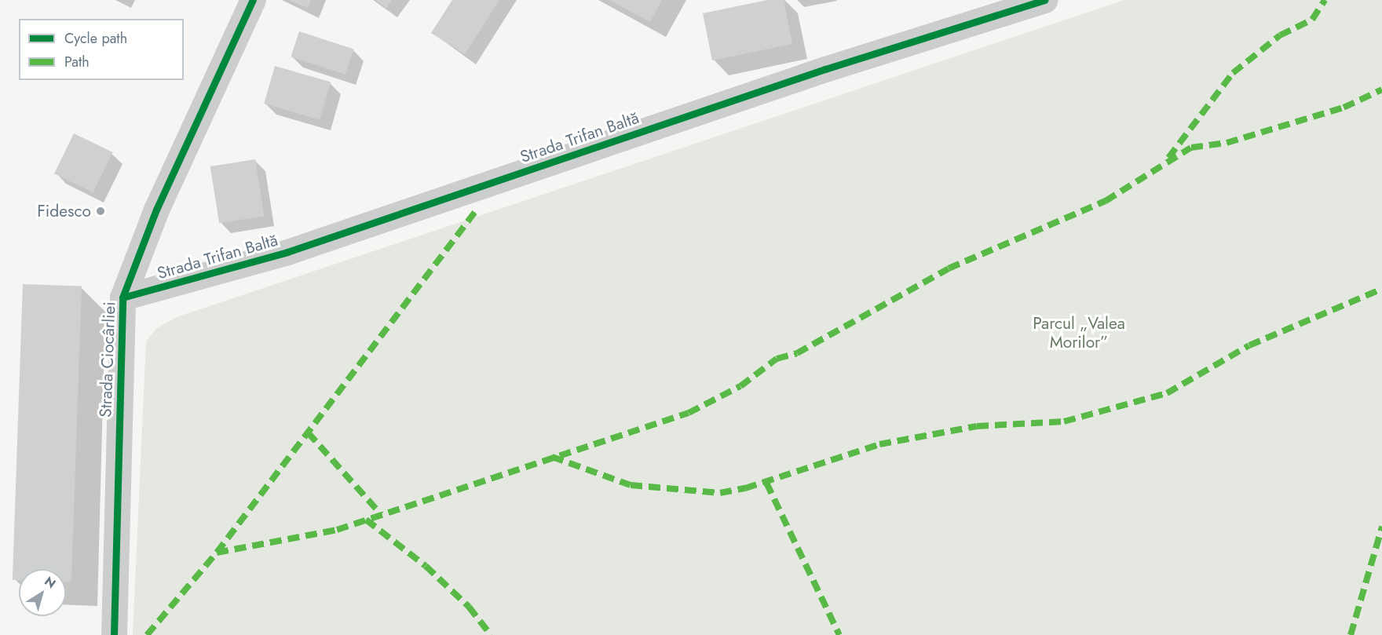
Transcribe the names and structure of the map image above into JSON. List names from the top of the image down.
{
  "streets": {
    "street": ["Strada Trifan Baltă", "Strada Ciocârliei"]
  },
  "crossings": [
    ["Strada Trifan Baltă", "Strada Ciocârliei"]
  ],
  "parks": ["Parcul „Valea Morilor”"],
  "places": ["Fidesco"],
  "legend": ["Cycle path", "Path"],
  "north": "top right"
}
